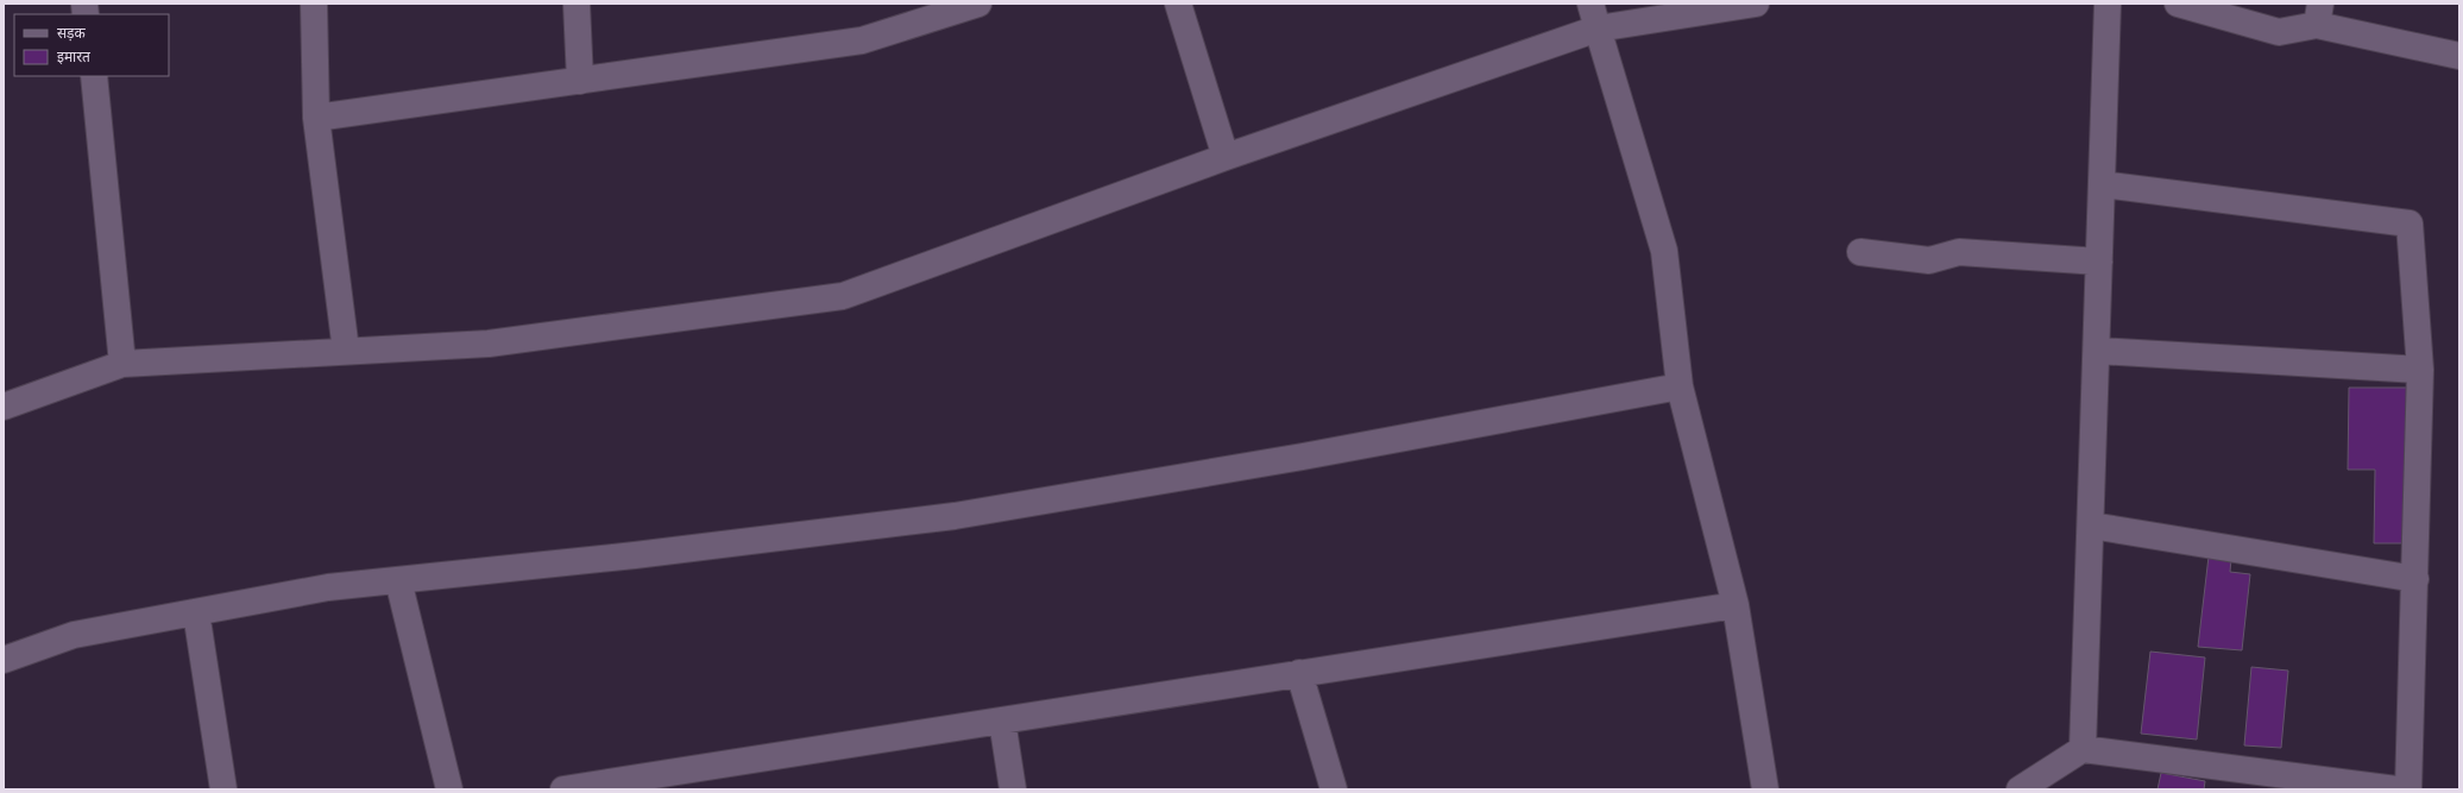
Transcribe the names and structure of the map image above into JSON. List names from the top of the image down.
{
  "legend": ["सड़क", "इमारत"]
}
